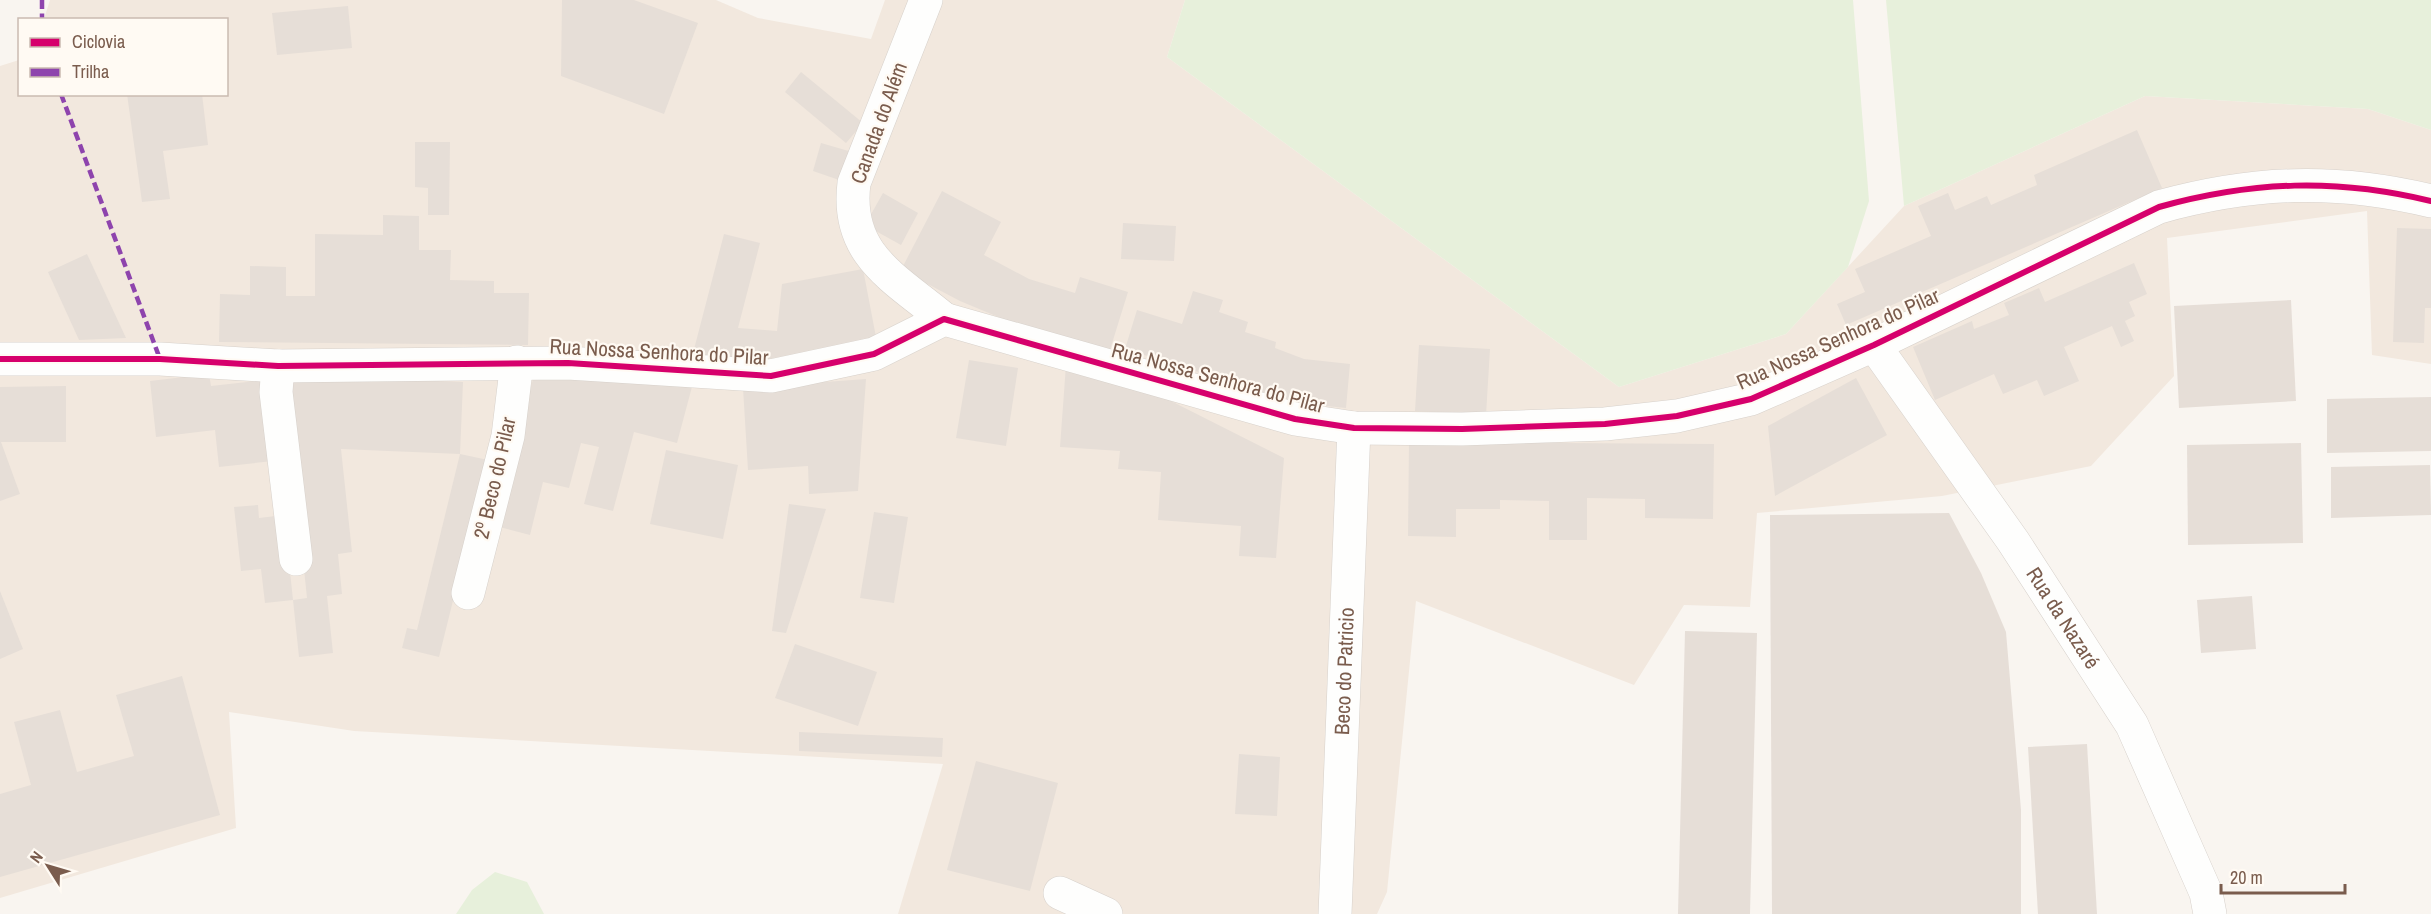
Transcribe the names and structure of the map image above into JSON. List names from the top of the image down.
{
  "streets": {
    "street": [
      "Canada do Além",
      "Rua Nossa Senhora do Pilar",
      "2º Beco do Pilar",
      "Rua da Nazaré",
      "Beco do Patricio"
    ]
  },
  "crossings": [
    ["Canada do Além", "Rua Nossa Senhora do Pilar"],
    ["Rua Nossa Senhora do Pilar", "2º Beco do Pilar"],
    ["Rua Nossa Senhora do Pilar", "Rua da Nazaré"],
    ["Rua Nossa Senhora do Pilar", "Beco do Patricio"]
  ],
  "legend": ["Ciclovia", "Trilha"],
  "scale_bar": "20 m",
  "north": "top left"
}
